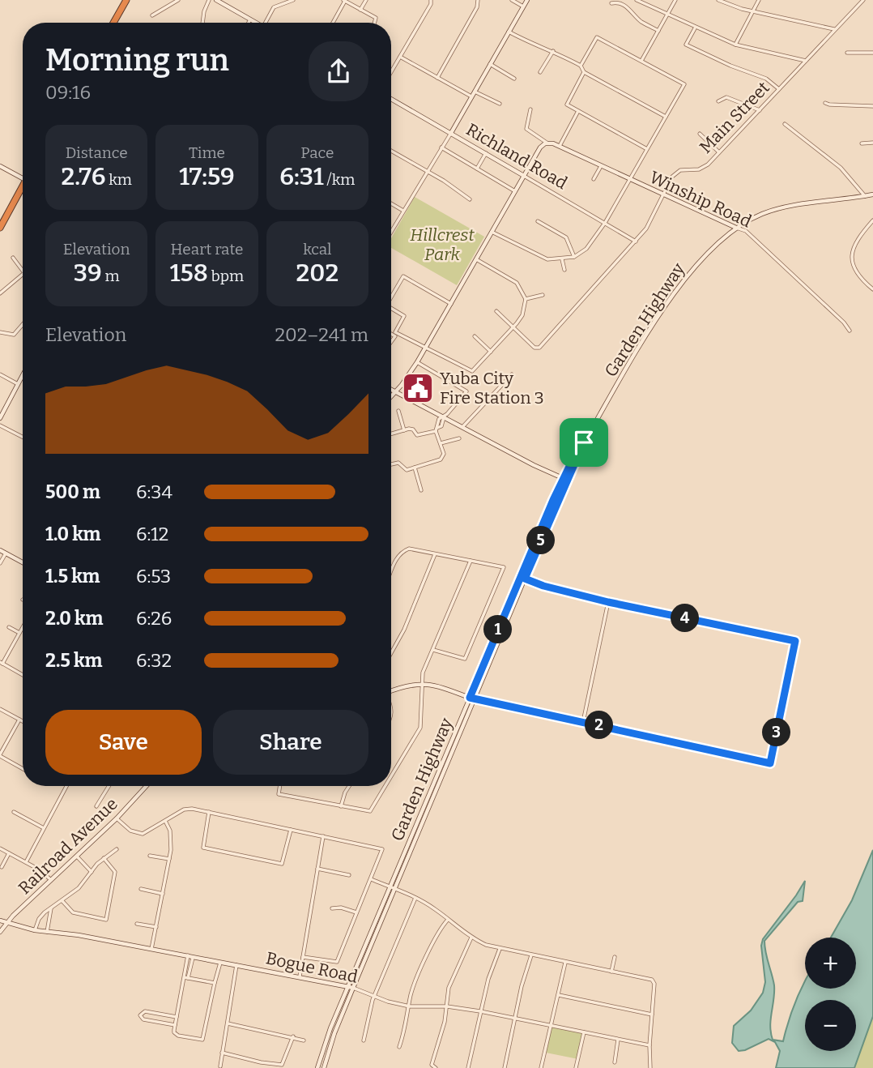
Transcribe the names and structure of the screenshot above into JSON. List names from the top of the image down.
{
  "streets": {
    "main road": [
      "Richland Road",
      "Winship Road",
      "Garden Highway",
      "Railroad Avenue",
      "Bogue Road"
    ],
    "street": ["Main Street"]
  },
  "crossings": [
    ["Main Street", "Richland Road"],
    ["Main Street", "Winship Road"],
    ["Winship Road", "Garden Highway"],
    ["Garden Highway", "Bogue Road"],
    ["Railroad Avenue", "Bogue Road"]
  ],
  "parks": ["Hillcrest Park"],
  "places": {
    "public building": ["Yuba City Fire Station 3"]
  },
  "page": {
    "heading": ["Morning run", "09:16"],
    "stats": [
      ["Distance", "2.76 km"],
      ["Time", "17:59"],
      ["Pace", "6:31 /km"],
      ["Elevation", "39 m"],
      ["Heart rate", "158 bpm"],
      ["kcal", "202"]
    ],
    "chart": ["Elevation", "202–241 m"],
    "list": [
      {
        "name": "500 m",
        "note": "6:34"
      },
      {
        "name": "1.0 km",
        "note": "6:12"
      },
      {
        "name": "1.5 km",
        "note": "6:53"
      },
      {
        "name": "2.0 km",
        "note": "6:26"
      },
      {
        "name": "2.5 km",
        "note": "6:32"
      }
    ],
    "pins": [
      "5",
      "4",
      "1",
      "2",
      "3"
    ],
    "buttons": ["Save", "Share"],
    "map_buttons": ["+", "−"]
  }
}
